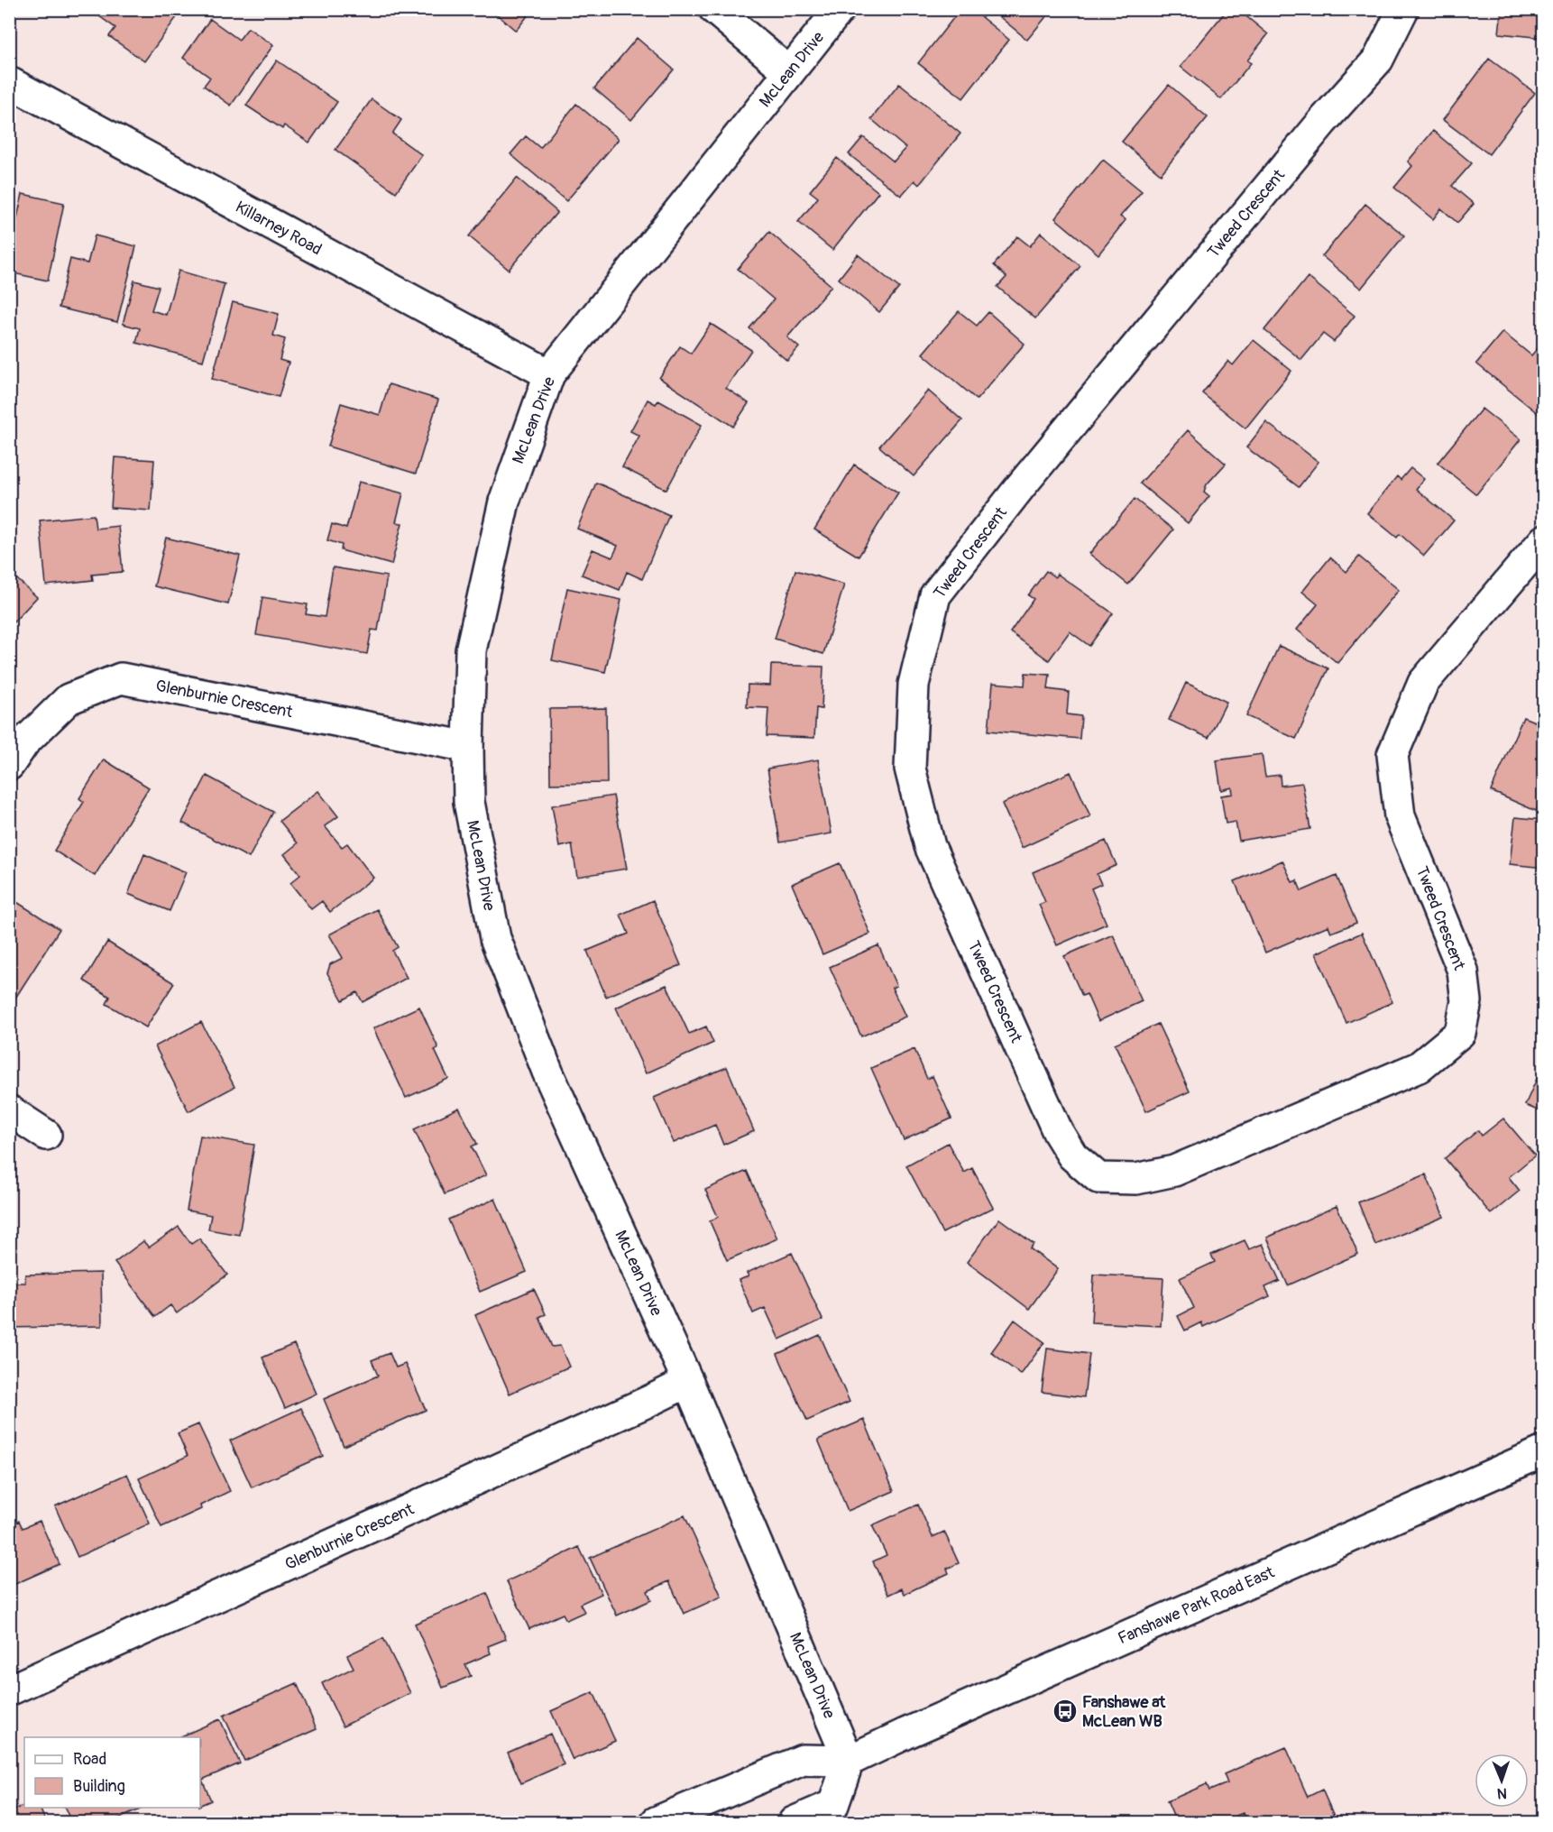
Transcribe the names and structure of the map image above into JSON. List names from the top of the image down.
{
  "streets": {
    "street": [
      "McLean Drive",
      "Tweed Crescent",
      "Killarney Road",
      "Glenburnie Crescent",
      "Fanshawe Park Road East"
    ]
  },
  "crossings": [
    ["McLean Drive", "Killarney Road"],
    ["McLean Drive", "Glenburnie Crescent"],
    ["McLean Drive", "Fanshawe Park Road East"]
  ],
  "places": {
    "bus stop": ["Fanshawe at McLean WB"]
  },
  "legend": ["Road", "Building"],
  "north": "bottom"
}
